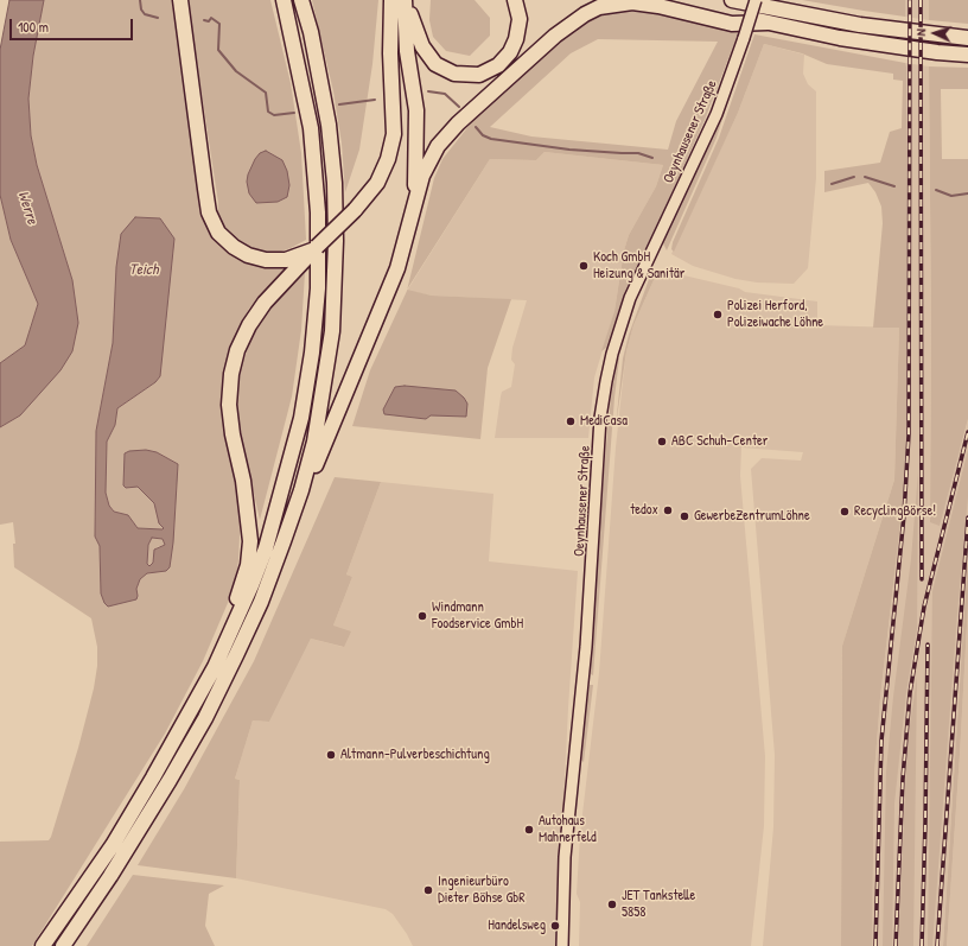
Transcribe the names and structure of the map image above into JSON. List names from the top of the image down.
{
  "streets": {
    "main road": ["Oeynhausener Straße"]
  },
  "water": ["Werre", "Teich"],
  "places": [
    "Koch GmbH Heizung & Sanitär",
    "Polizei Herford, Polizeiwache Löhne",
    "MediCasa",
    "ABC Schuh-Center",
    "tedox",
    "RecyclingBörse!",
    "GewerbeZentrumLöhne",
    "Windmann Foodservice GmbH",
    "Altmann-Pulverbeschichtung",
    "Autohaus Mahnerfeld",
    "Ingenieurbüro Dieter Böhse GbR",
    "JET Tankstelle 5858",
    "Handelsweg"
  ],
  "scale_bar": "100 m",
  "north": "left"
}
